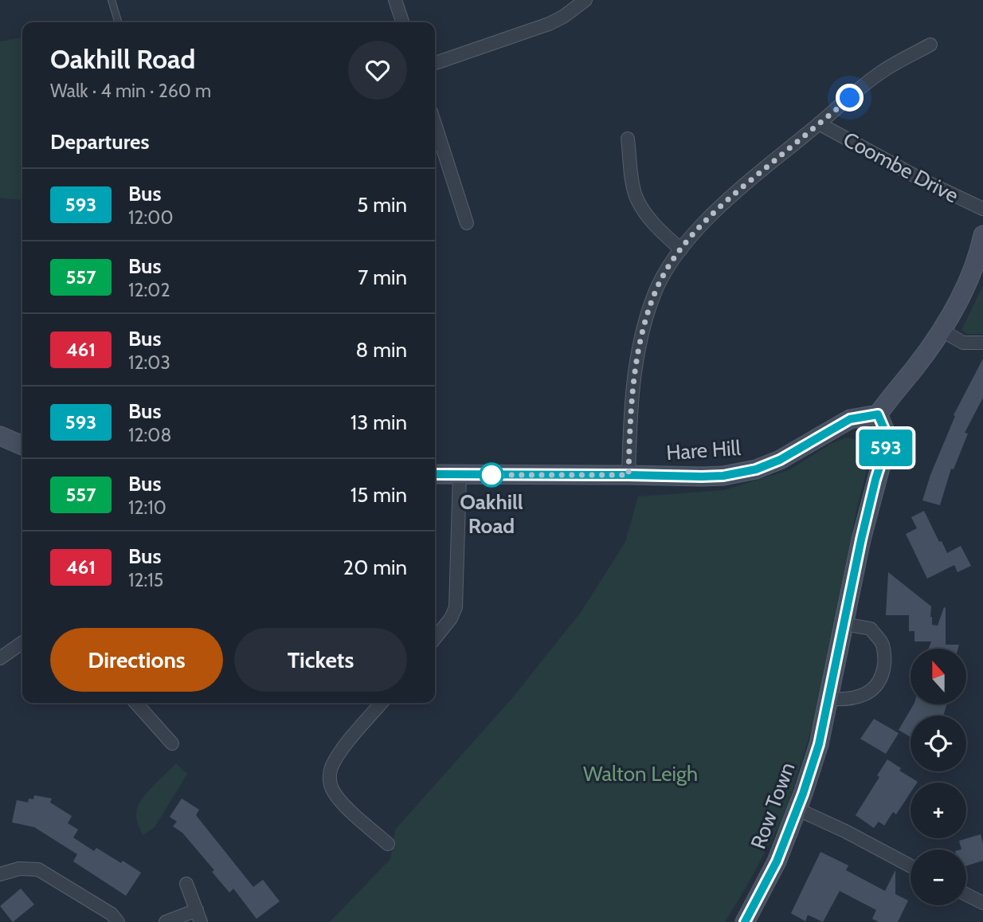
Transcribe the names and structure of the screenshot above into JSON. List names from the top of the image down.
{
  "streets": {
    "street": ["Coombe Drive", "Hare Hill", "Row Town"]
  },
  "crossings": [
    ["Coombe Drive", "Hare Hill"],
    ["Hare Hill", "Row Town"]
  ],
  "parks": ["Walton Leigh"],
  "places": ["Oakhill Road"],
  "lines": ["bus line 593"],
  "north": "top",
  "page": {
    "on_map": "593",
    "heading": [
      ["Oakhill Road", "Walk · 4 min · 260 m"],
      "Departures"
    ],
    "list": [
      {
        "mark": "593",
        "name": "Bus",
        "note": "12:00",
        "value": "5 min"
      },
      {
        "mark": "557",
        "name": "Bus",
        "note": "12:02",
        "value": "7 min"
      },
      {
        "mark": "461",
        "name": "Bus",
        "note": "12:03",
        "value": "8 min"
      },
      {
        "mark": "593",
        "name": "Bus",
        "note": "12:08",
        "value": "13 min"
      },
      {
        "mark": "557",
        "name": "Bus",
        "note": "12:10",
        "value": "15 min"
      },
      {
        "mark": "461",
        "name": "Bus",
        "note": "12:15",
        "value": "20 min"
      }
    ],
    "buttons": ["Directions", "Tickets"],
    "map_buttons": ["+", "−"]
  }
}
